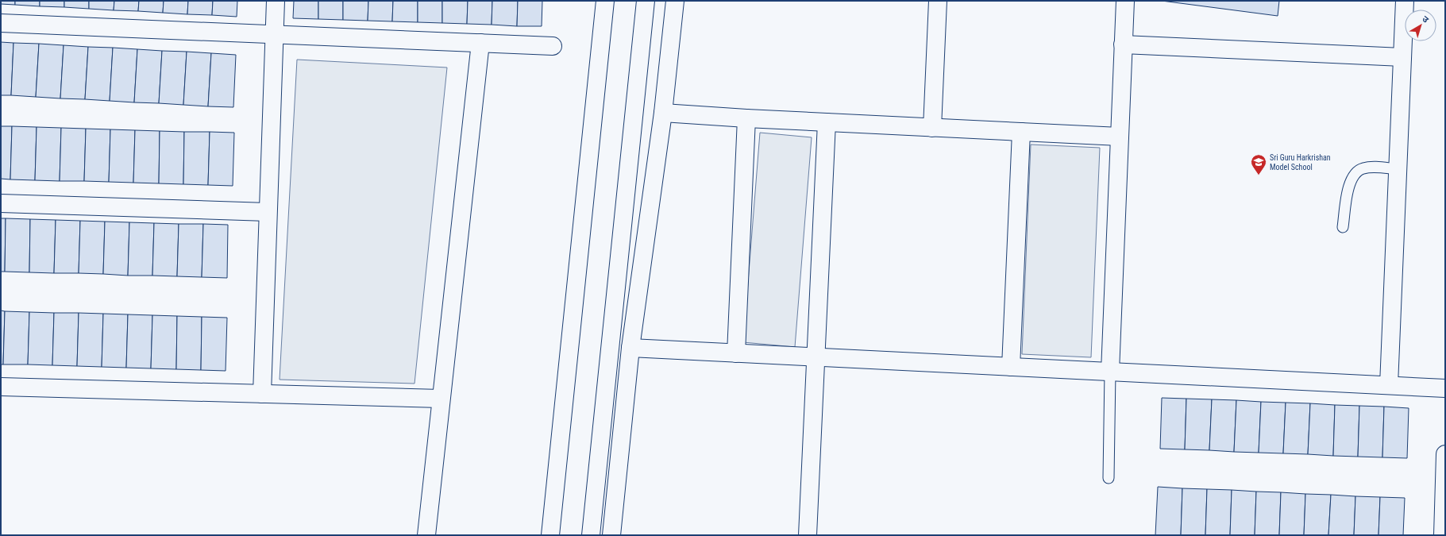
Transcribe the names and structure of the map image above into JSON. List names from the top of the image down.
{
  "places": {
    "school or university": ["Sri Guru Harkrishan Model School"]
  },
  "north": "top right"
}
